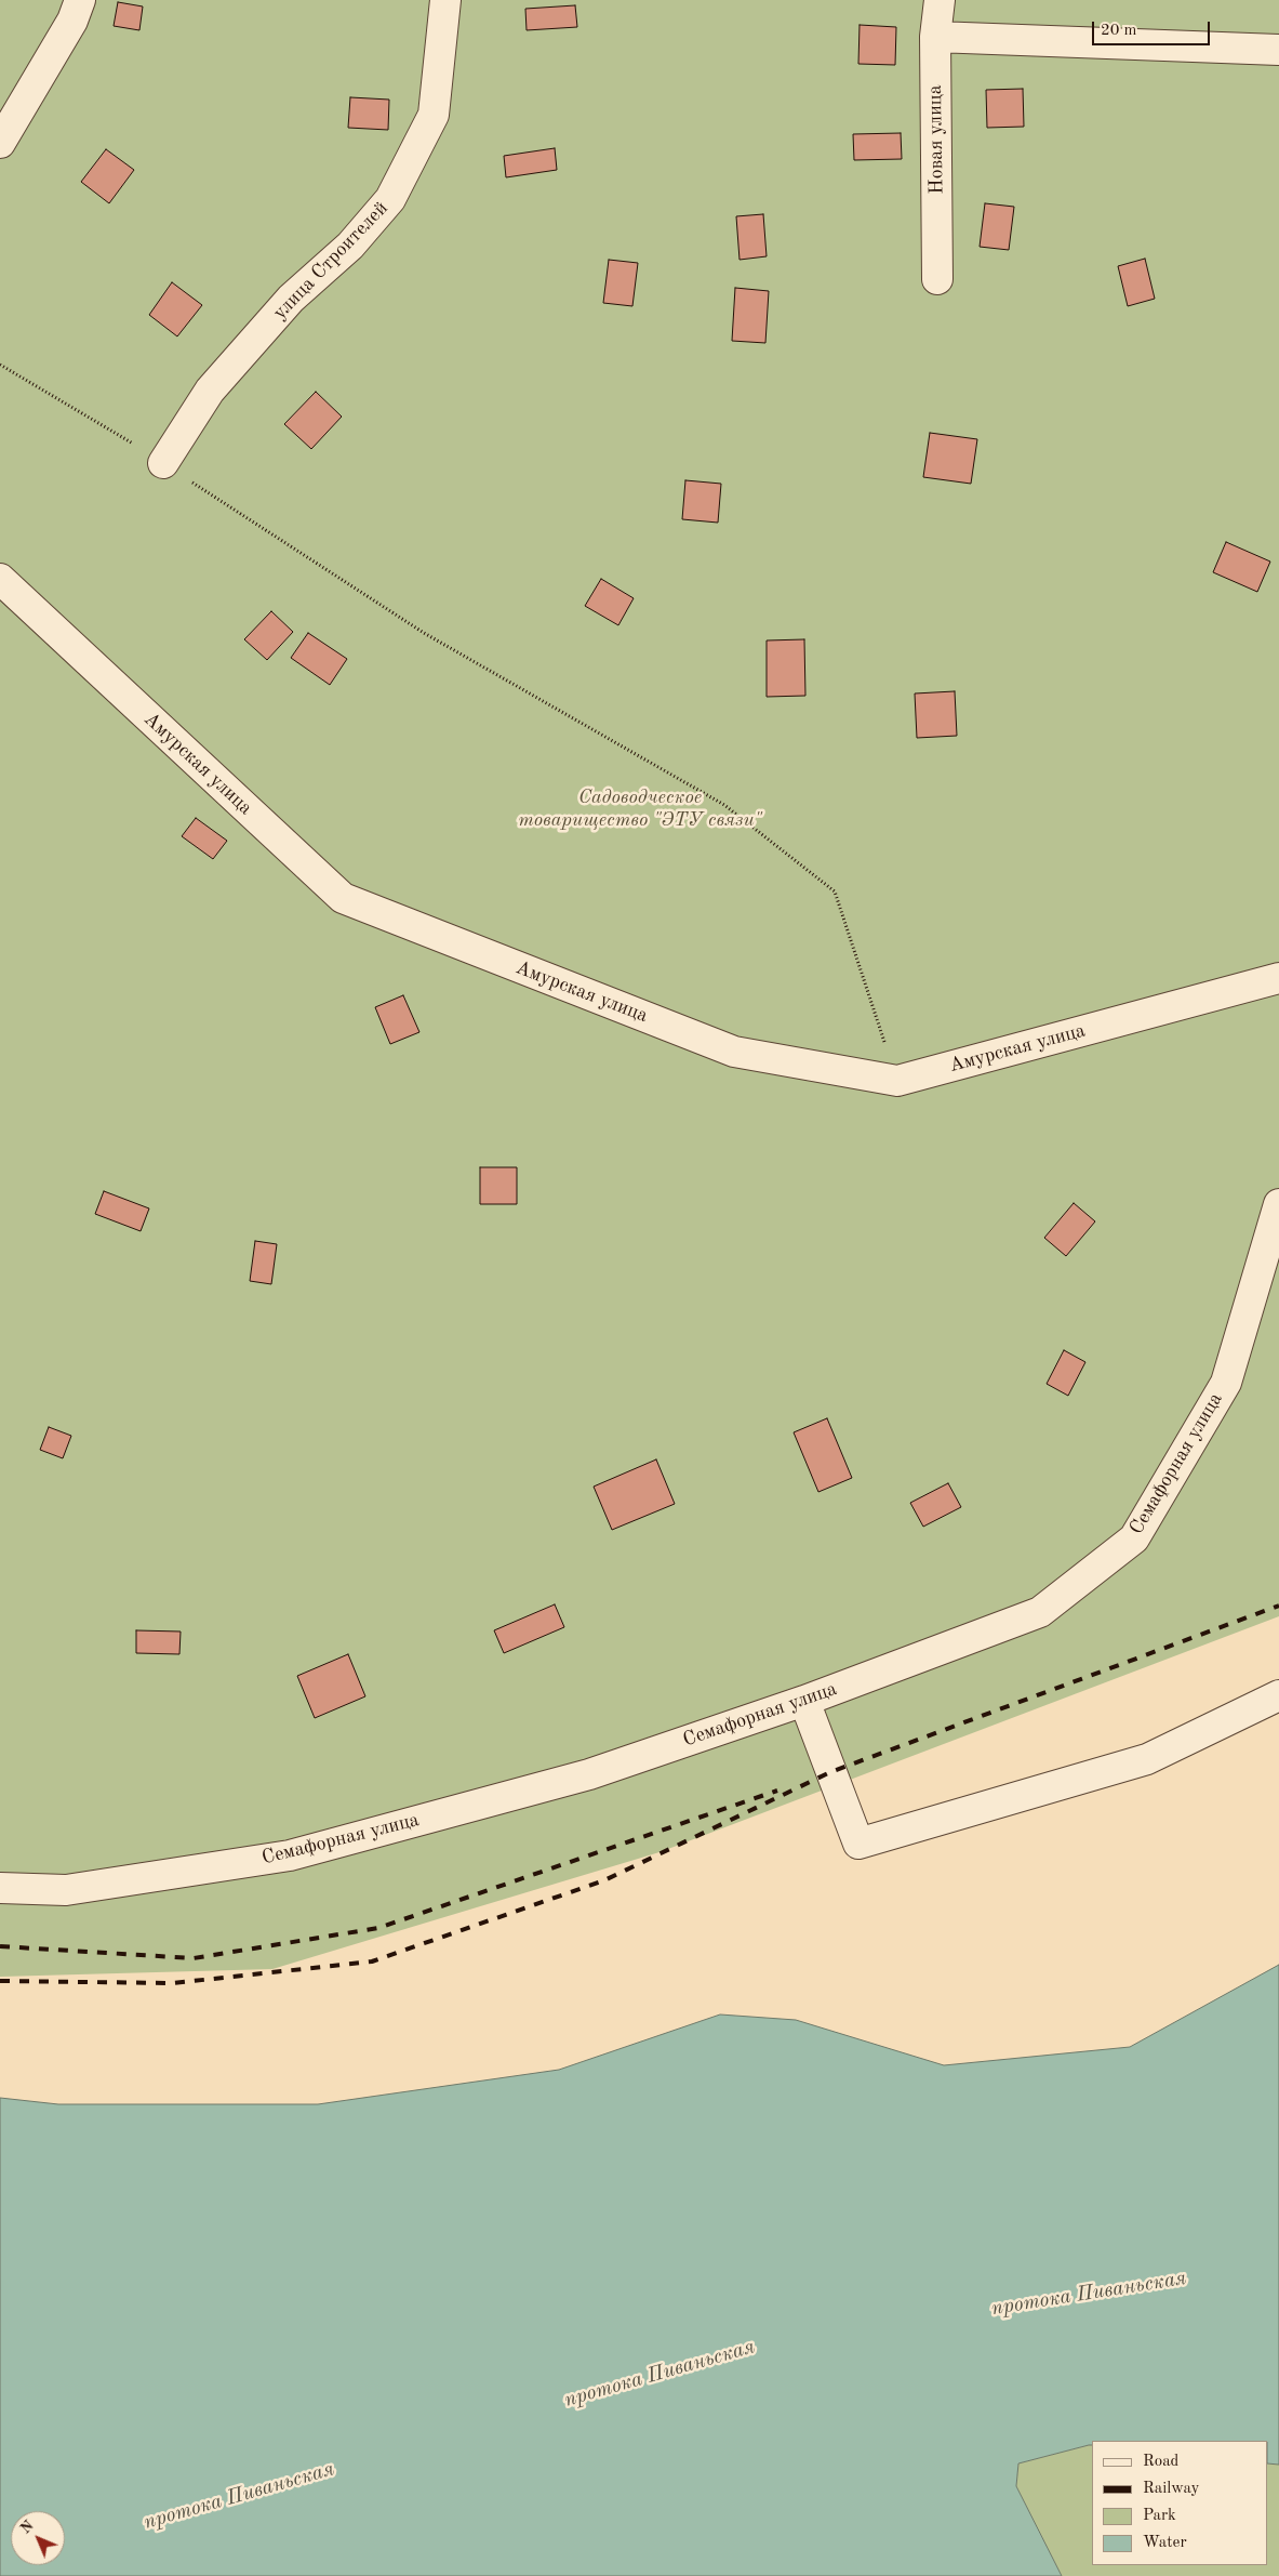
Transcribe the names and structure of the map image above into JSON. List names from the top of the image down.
{
  "streets": {
    "street": [
      "Новая улица",
      "улица Строителей",
      "Амурская улица",
      "Семафорная улица"
    ]
  },
  "water": ["протока Пиваньская"],
  "parks": ["Садоводческое товарищество \"ЭТУ связи\""],
  "legend": [
    "Road",
    "Railway",
    "Park",
    "Water"
  ],
  "scale_bar": "20 m",
  "north": "top left"
}
